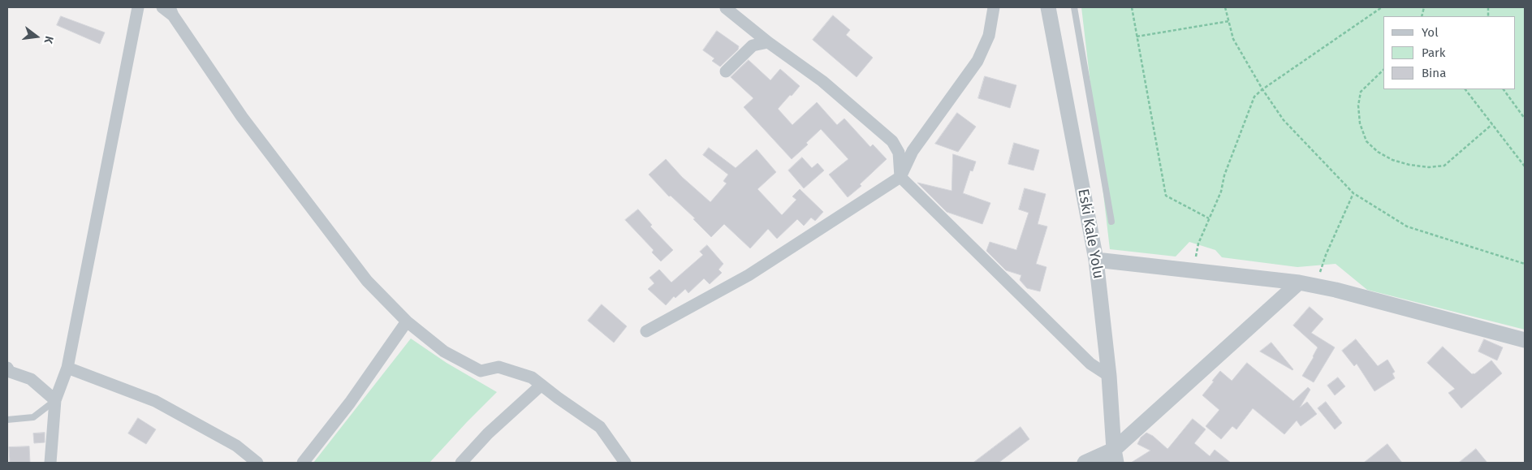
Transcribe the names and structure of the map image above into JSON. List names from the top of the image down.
{
  "streets": {
    "street": ["Eski Kale Yolu"]
  },
  "legend": ["Yol", "Park", "Bina"],
  "north": "right"
}
